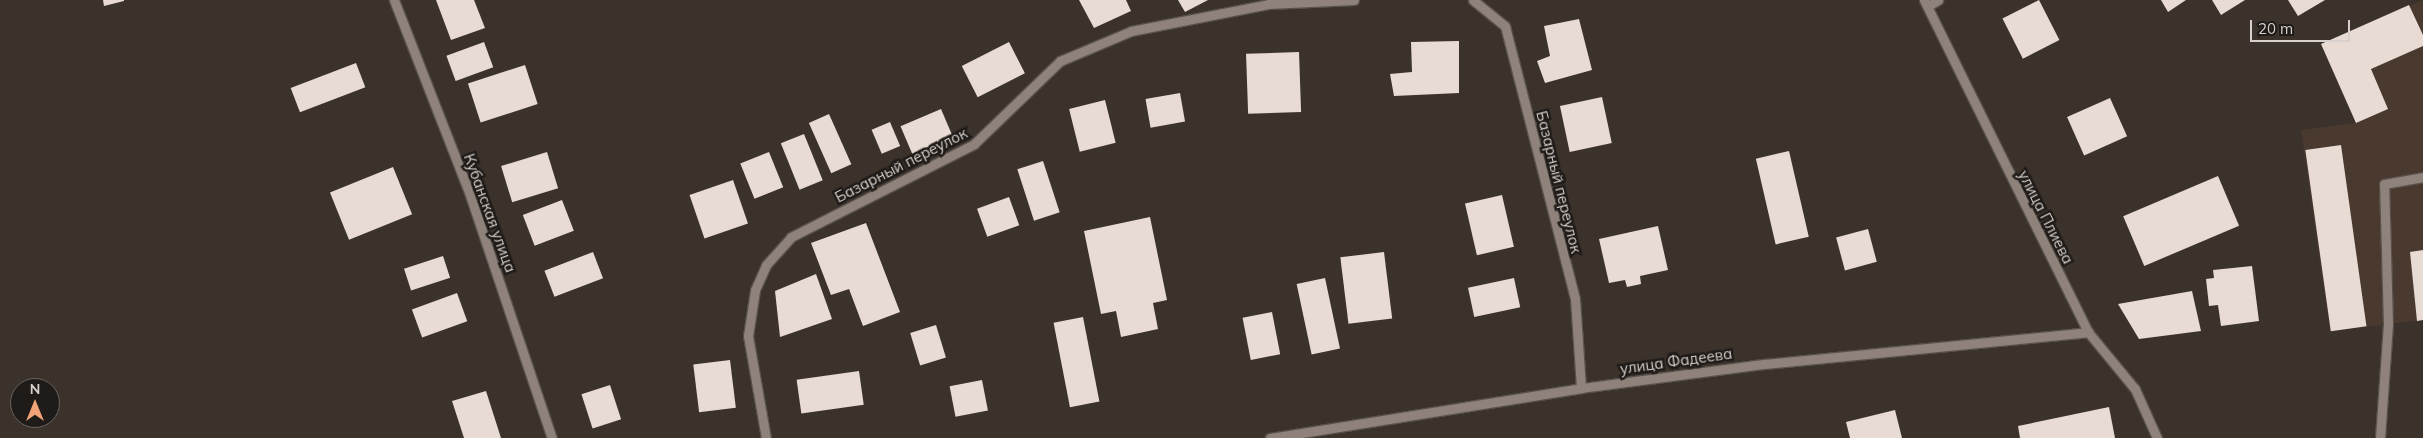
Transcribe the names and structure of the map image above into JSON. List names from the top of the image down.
{
  "streets": {
    "street": [
      "Базарный переулок",
      "Кубанская улица",
      "улица Плиева",
      "улица Фадеева"
    ]
  },
  "crossings": [
    ["Базарный переулок", "улица Фадеева"],
    ["улица Плиева", "улица Фадеева"]
  ],
  "scale_bar": "20 m",
  "north": "top"
}
